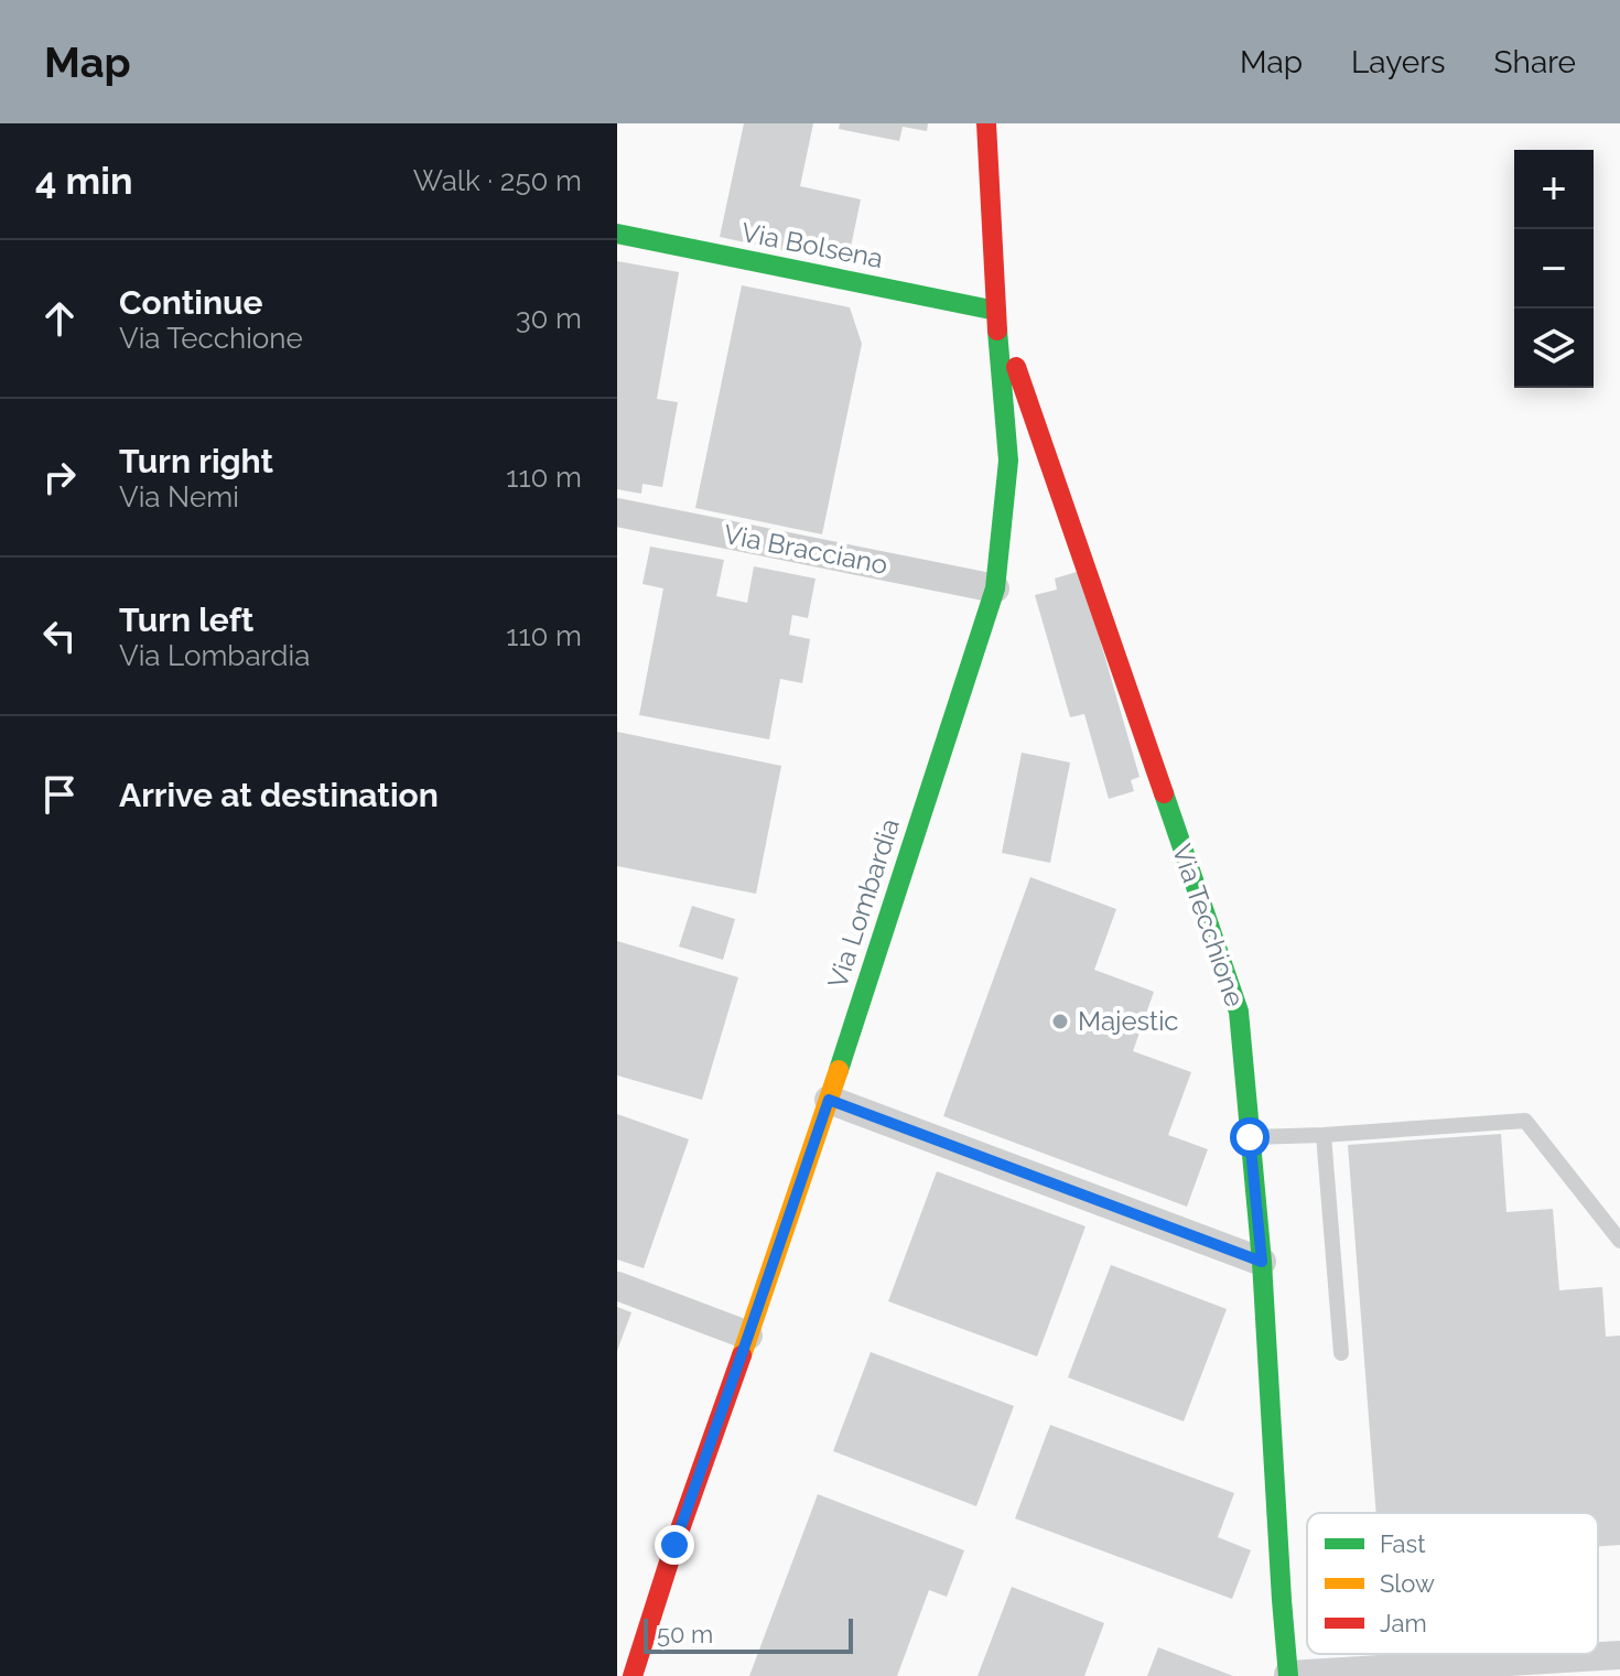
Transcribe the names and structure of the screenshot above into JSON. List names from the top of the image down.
{
  "streets": {
    "street": [
      "Via Bolsena",
      "Via Bracciano",
      "Via Lombardia",
      "Via Tecchione"
    ]
  },
  "crossings": [
    ["Via Bolsena", "Via Lombardia"],
    ["Via Bolsena", "Via Tecchione"],
    ["Via Bracciano", "Via Lombardia"],
    ["Via Lombardia", "Via Tecchione"]
  ],
  "places": ["Majestic"],
  "legend": ["Fast", "Slow", "Jam"],
  "scale_bar": "50 m",
  "page": {
    "header": "Map",
    "nav": ["Map", "Layers", "Share"],
    "heading": ["4 min", "Walk · 250 m"],
    "map_buttons": ["+", "−"],
    "list": [
      ["Continue", "Via Tecchione", "30 m"],
      ["Turn right", "Via Nemi", "110 m"],
      ["Turn left", "Via Lombardia", "110 m"],
      "Arrive at destination"
    ],
    "scale": "50 m"
  }
}
